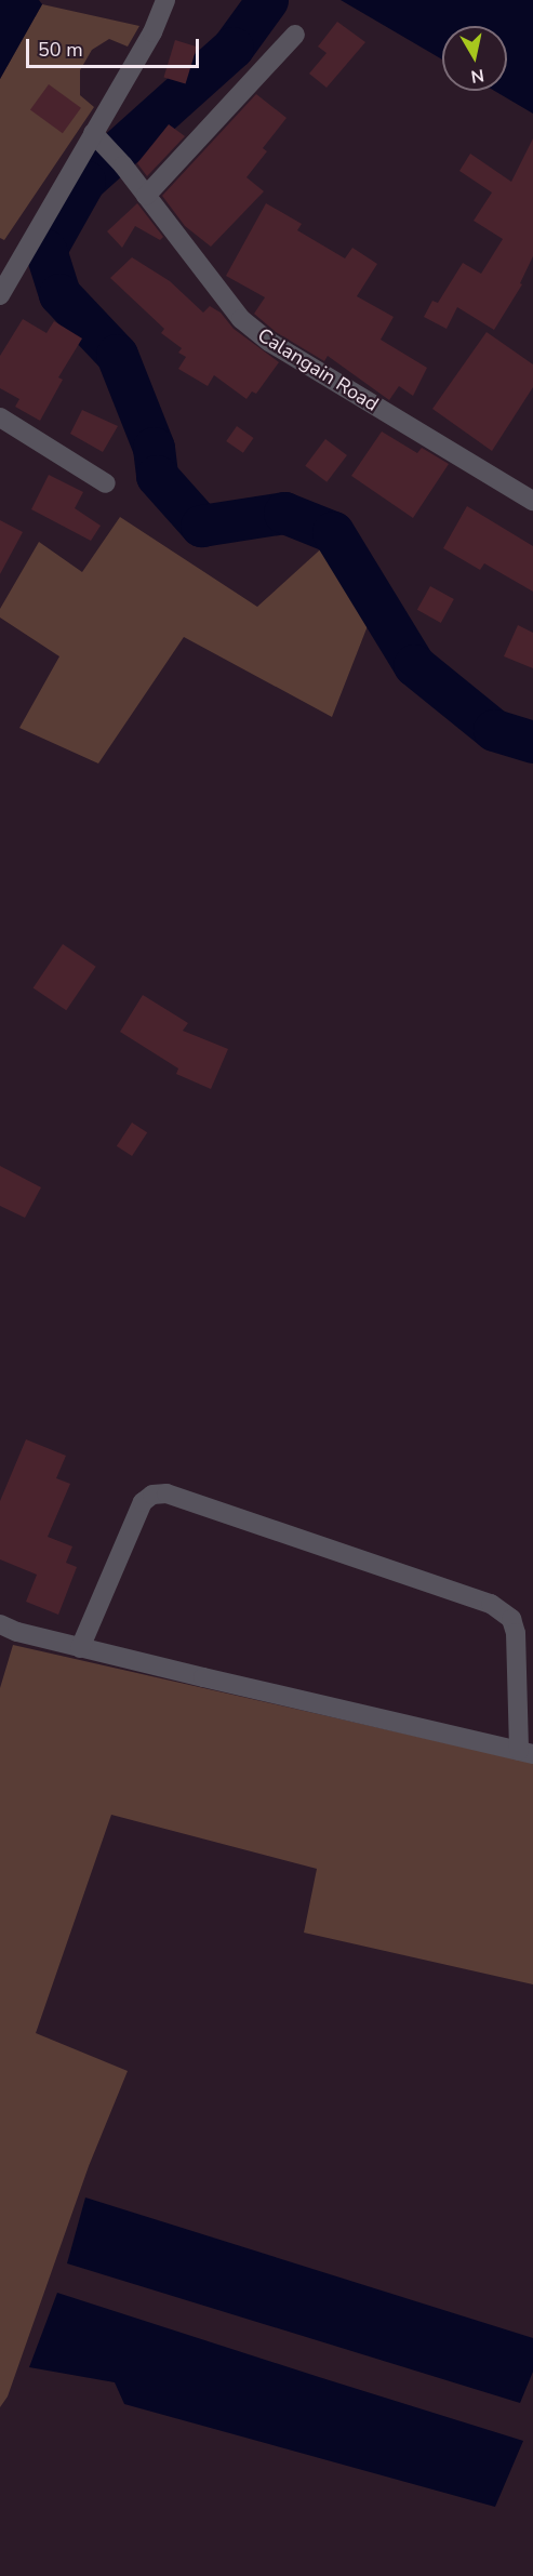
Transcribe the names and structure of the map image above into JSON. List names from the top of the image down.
{
  "streets": {
    "street": ["Calangain Road"]
  },
  "scale_bar": "50 m",
  "north": "bottom"
}
